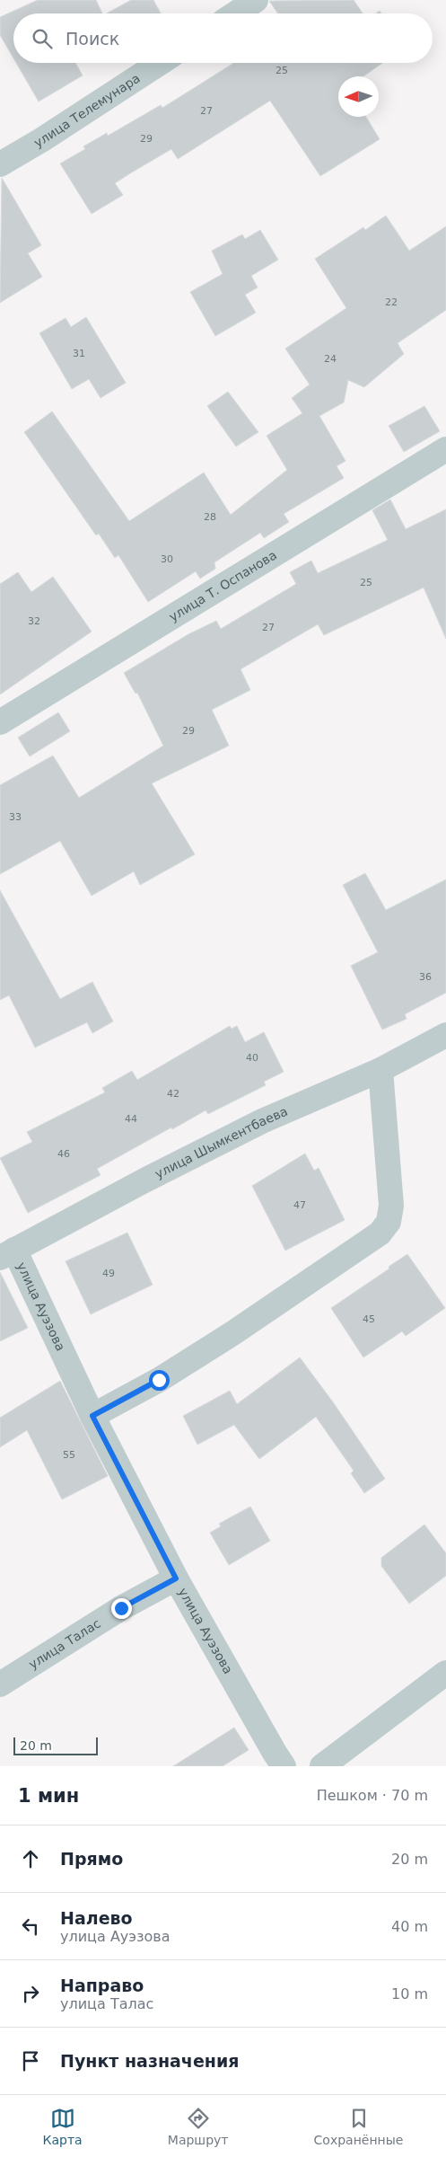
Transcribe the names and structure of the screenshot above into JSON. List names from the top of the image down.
{
  "streets": {
    "street": [
      "улица Телемунара",
      "улица Т. Оспанова",
      "улица Шымкентбаева",
      "улица Ауэзова",
      "улица Талас"
    ]
  },
  "crossings": [
    ["улица Шымкентбаева", "улица Ауэзова"],
    ["улица Ауэзова", "улица Талас"]
  ],
  "house_numbers": [
    "25",
    "27",
    "29",
    "22",
    "31",
    "24",
    "28",
    "30",
    "25",
    "32",
    "27",
    "29",
    "33",
    "36",
    "40",
    "42",
    "44",
    "46",
    "47",
    "49",
    "45",
    "55"
  ],
  "scale_bar": "20 m",
  "north": "left",
  "page": {
    "search": "Поиск",
    "scale": "20 m",
    "heading": ["1 мин", "Пешком · 70 m"],
    "list": [
      ["Прямо", "20 m"],
      ["Налево", "улица Ауэзова", "40 m"],
      ["Направо", "улица Талас", "10 m"],
      "Пункт назначения"
    ],
    "nav": ["Карта", "Маршрут", "Сохранённые"]
  }
}
